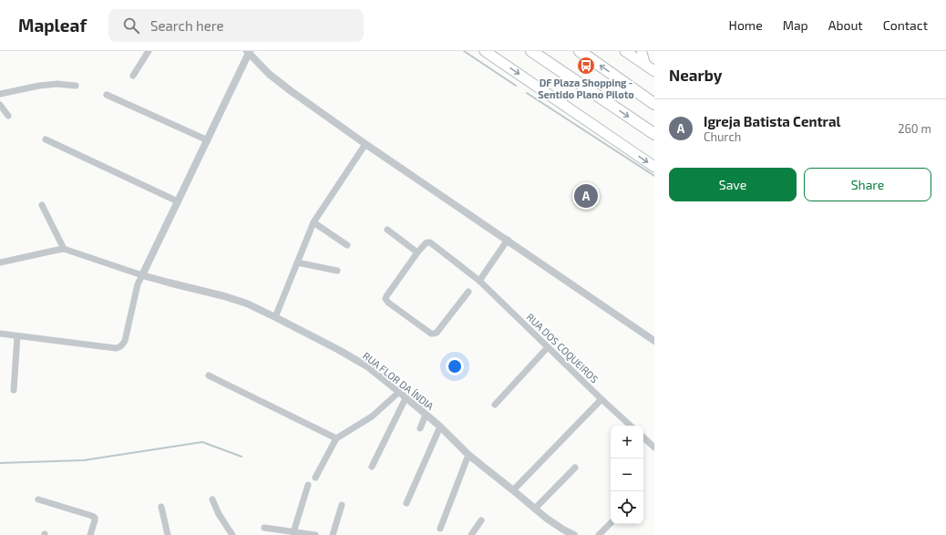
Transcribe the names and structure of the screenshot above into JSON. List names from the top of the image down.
{
  "streets": {
    "street": ["RUA DOS COQUEIROS", "RUA FLOR DA ÍNDIA"]
  },
  "places": {
    "bus stop": ["DF Plaza Shopping - Sentido Plano Piloto"]
  },
  "page": {
    "header": "Mapleaf",
    "search": "Search here",
    "nav": [
      "Home",
      "Map",
      "About",
      "Contact"
    ],
    "heading": "Nearby",
    "list": [
      {
        "mark": "A",
        "name": "Igreja Batista Central",
        "note": "Church",
        "value": "260 m"
      }
    ],
    "buttons": ["Save", "Share"],
    "pins": "A",
    "map_buttons": ["+", "−"]
  }
}
